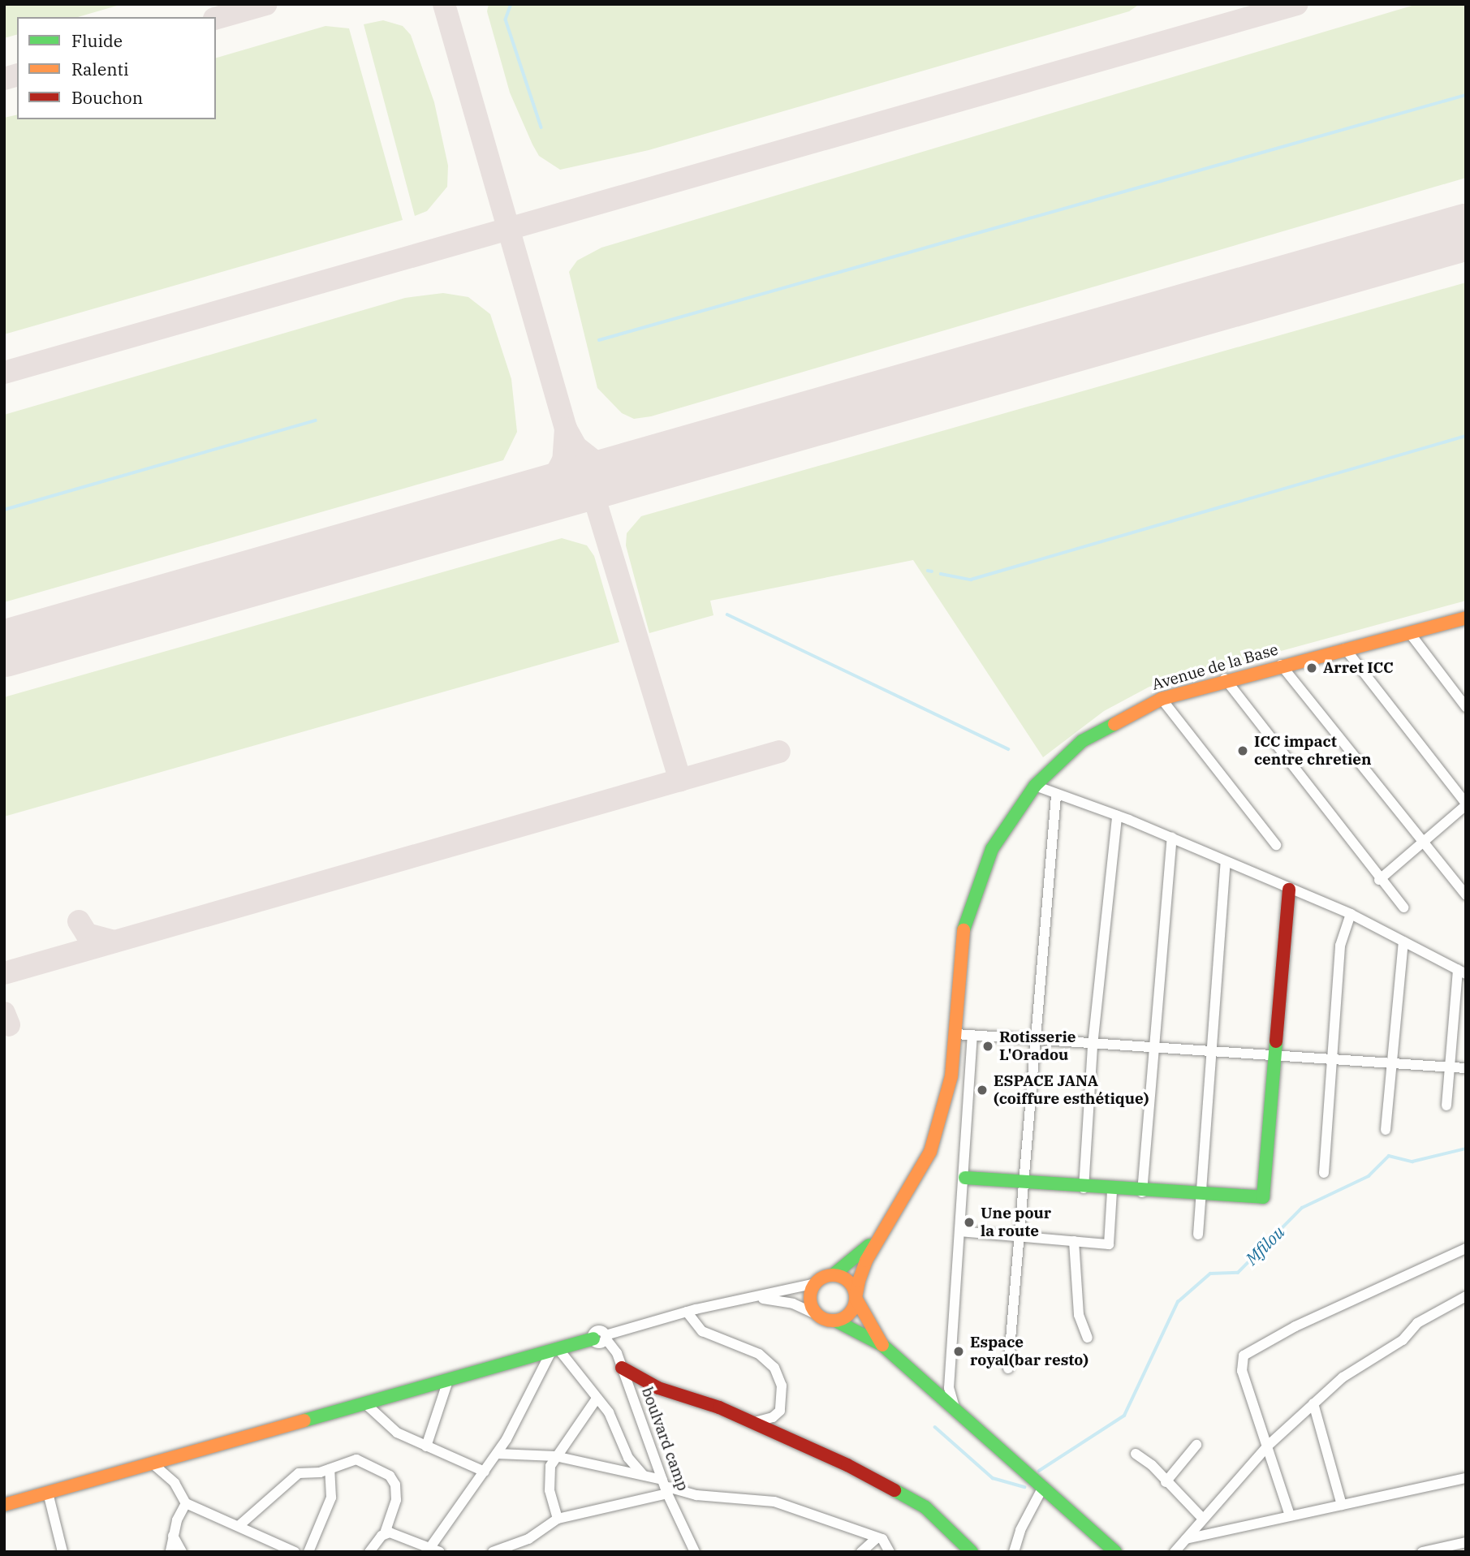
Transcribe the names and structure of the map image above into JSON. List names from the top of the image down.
{
  "streets": {
    "main road": ["Avenue de la Base"],
    "street": ["boulvard camp"]
  },
  "water": ["Mfilou"],
  "places": [
    "Arret ICC",
    "ICC impact centre chretien",
    "Rotisserie L'Oradou",
    "ESPACE JANA (coiffure esthétique)",
    "Une pour la route",
    "Espace royal(bar resto)"
  ],
  "legend": ["Fluide", "Ralenti", "Bouchon"]
}
